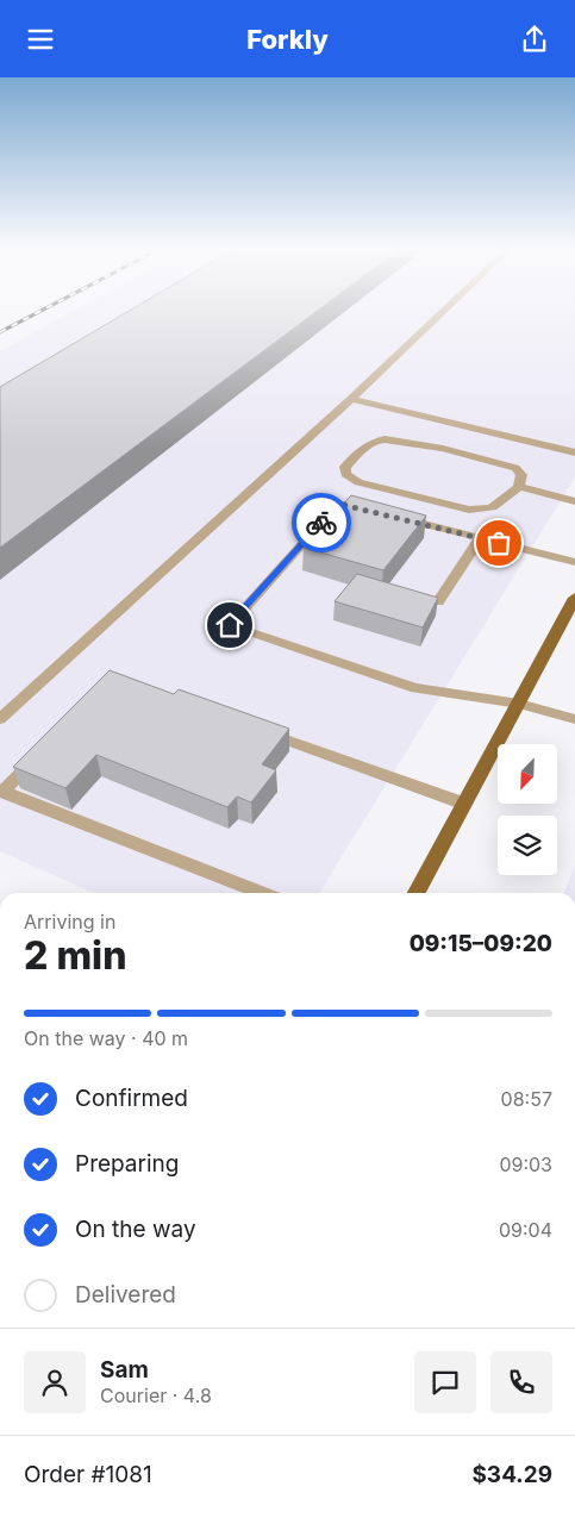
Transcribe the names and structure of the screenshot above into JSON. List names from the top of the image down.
{
  "north": "bottom left",
  "page": {
    "header": "Forkly",
    "heading": ["2 min", "Arriving in", "09:15–09:20"],
    "panel": [
      "Sam",
      "Courier · 4.8",
      "Order #1081",
      "$34.29"
    ],
    "bar": "On the way · 40 m",
    "list": [
      ["Confirmed", "08:57"],
      ["Preparing", "09:03"],
      ["On the way", "09:04"],
      "Delivered"
    ]
  }
}
